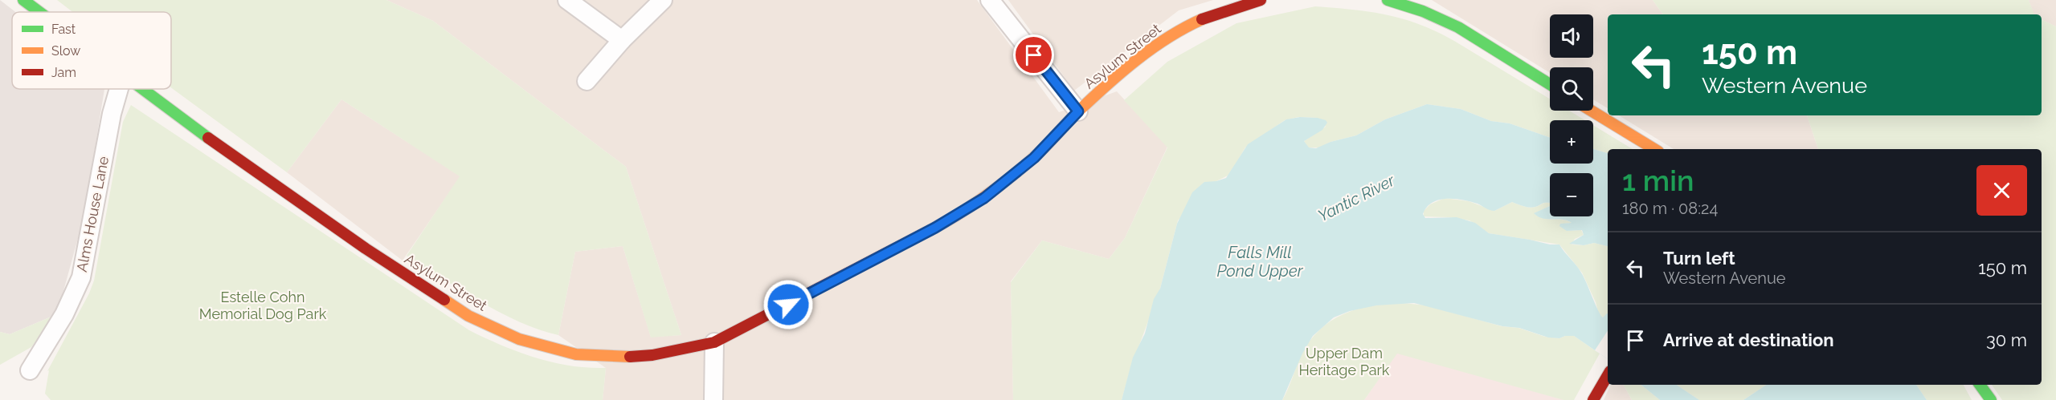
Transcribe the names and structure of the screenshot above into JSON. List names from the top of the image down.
{
  "streets": {
    "street": ["Asylum Street", "Alms House Lane"]
  },
  "water": ["Yantic River", "Falls Mill Pond Upper"],
  "parks": ["Estelle Cohn Memorial Dog Park", "Upper Dam Heritage Park"],
  "legend": ["Fast", "Slow", "Jam"],
  "page": {
    "map_buttons": ["+", "−"],
    "turn": ["150 m", "Western Avenue"],
    "heading": ["1 min", "180 m · 08:24"],
    "list": [
      {
        "name": "Turn left",
        "note": "Western Avenue",
        "value": "150 m"
      },
      {
        "name": "Arrive at destination",
        "value": "30 m"
      }
    ]
  }
}
